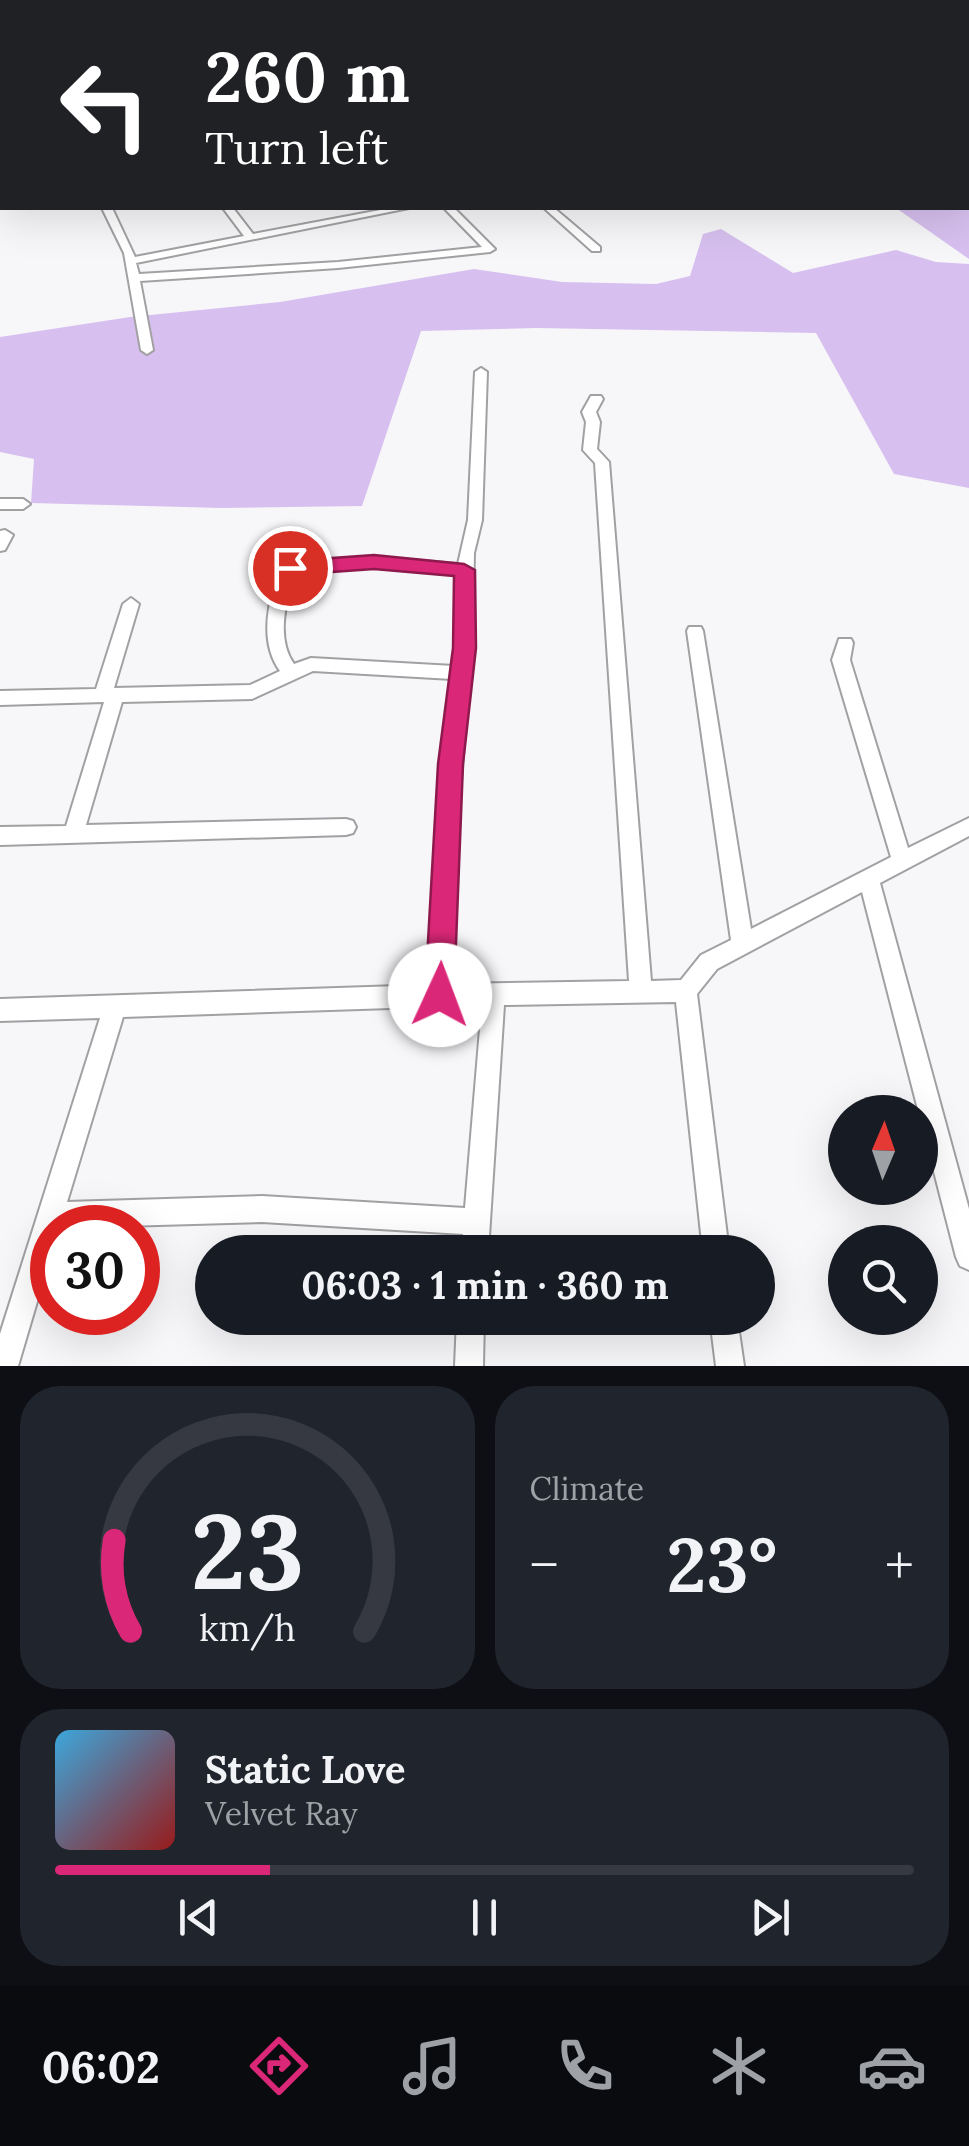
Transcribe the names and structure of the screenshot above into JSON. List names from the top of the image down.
{
  "north": "top",
  "page": {
    "turn": ["260 m", "Turn left"],
    "limit": "30",
    "trip": "06:03 · 1 min · 360 m",
    "tile": "Climate",
    "heat": ["−", "23°", "+"],
    "song": ["Static Love", "Velvet Ray"],
    "tabs": "06:02",
    "gauge": ["23", "km/h"]
  }
}
